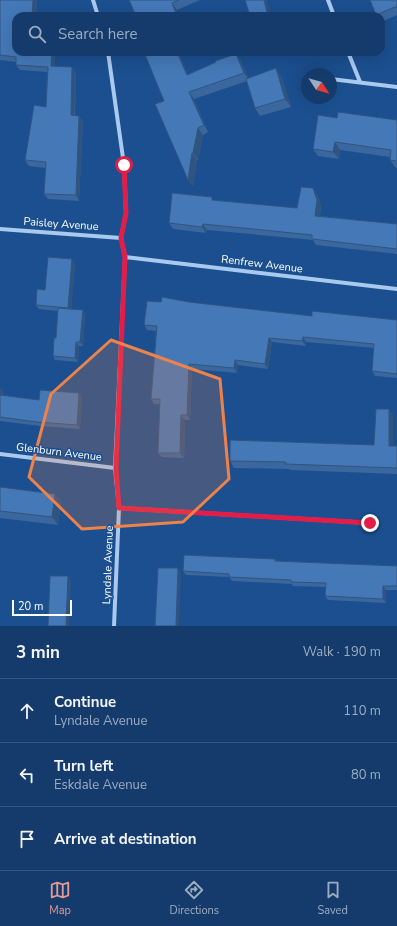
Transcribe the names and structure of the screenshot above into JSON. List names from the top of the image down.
{
  "streets": {
    "street": [
      "Paisley Avenue",
      "Renfrew Avenue",
      "Glenburn Avenue",
      "Lyndale Avenue"
    ]
  },
  "crossings": [
    ["Paisley Avenue", "Lyndale Avenue"],
    ["Renfrew Avenue", "Lyndale Avenue"],
    ["Glenburn Avenue", "Lyndale Avenue"]
  ],
  "scale_bar": "20 m",
  "north": "bottom right",
  "page": {
    "search": "Search here",
    "scale": "20 m",
    "heading": ["3 min", "Walk · 190 m"],
    "list": [
      ["Continue", "Lyndale Avenue", "110 m"],
      ["Turn left", "Eskdale Avenue", "80 m"],
      "Arrive at destination"
    ],
    "nav": ["Map", "Directions", "Saved"]
  }
}
